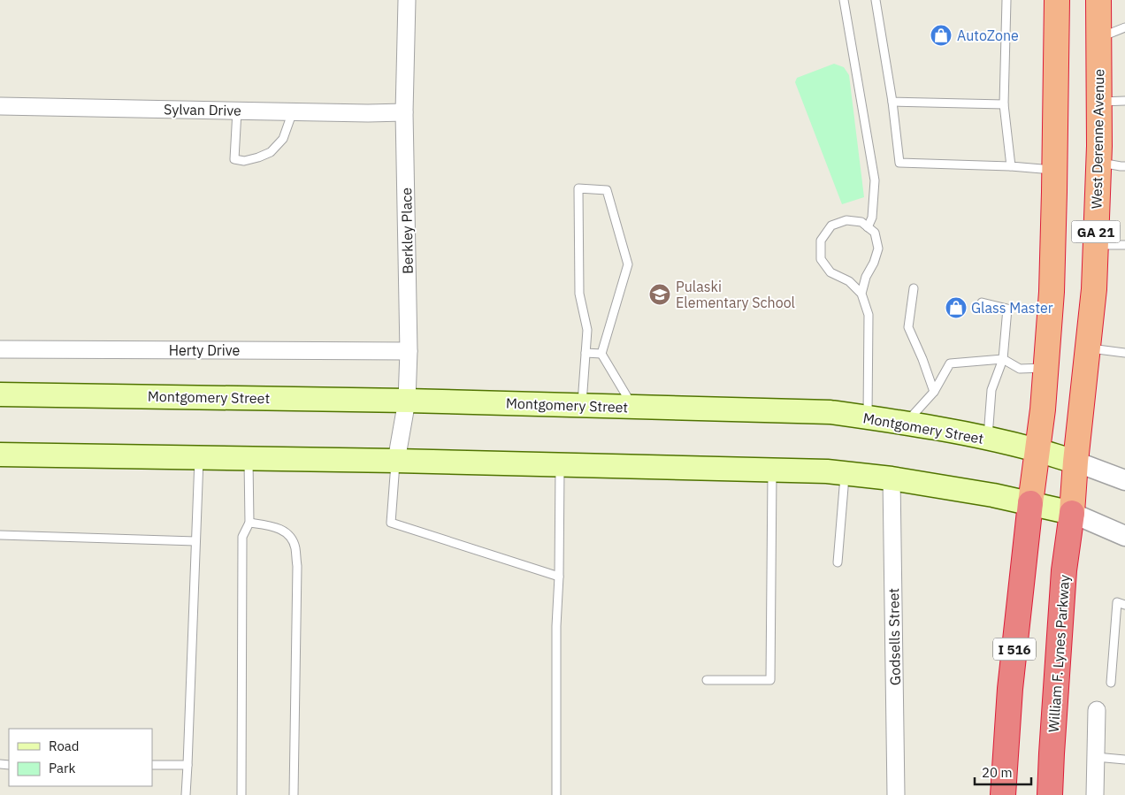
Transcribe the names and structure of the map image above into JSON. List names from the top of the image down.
{
  "streets": {
    "highway": [
      "West Derenne Avenue",
      "GA 21",
      "I 516",
      "William F. Lynes Parkway"
    ],
    "main road": ["Montgomery Street"],
    "street": [
      "Sylvan Drive",
      "Berkley Place",
      "Herty Drive",
      "Godsells Street"
    ]
  },
  "crossings": [
    ["Sylvan Drive", "Berkley Place"],
    ["West Derenne Avenue", "GA 21"],
    ["West Derenne Avenue", "Montgomery Street"],
    ["Berkley Place", "Herty Drive"],
    ["Berkley Place", "Montgomery Street"],
    ["GA 21", "Montgomery Street"],
    ["GA 21", "I 516"],
    ["GA 21", "William F. Lynes Parkway"]
  ],
  "places": {
    "shop": ["AutoZone", "Glass Master"],
    "school or university": ["Pulaski Elementary School"]
  },
  "legend": ["Road", "Park"],
  "scale_bar": "20 m"
}
